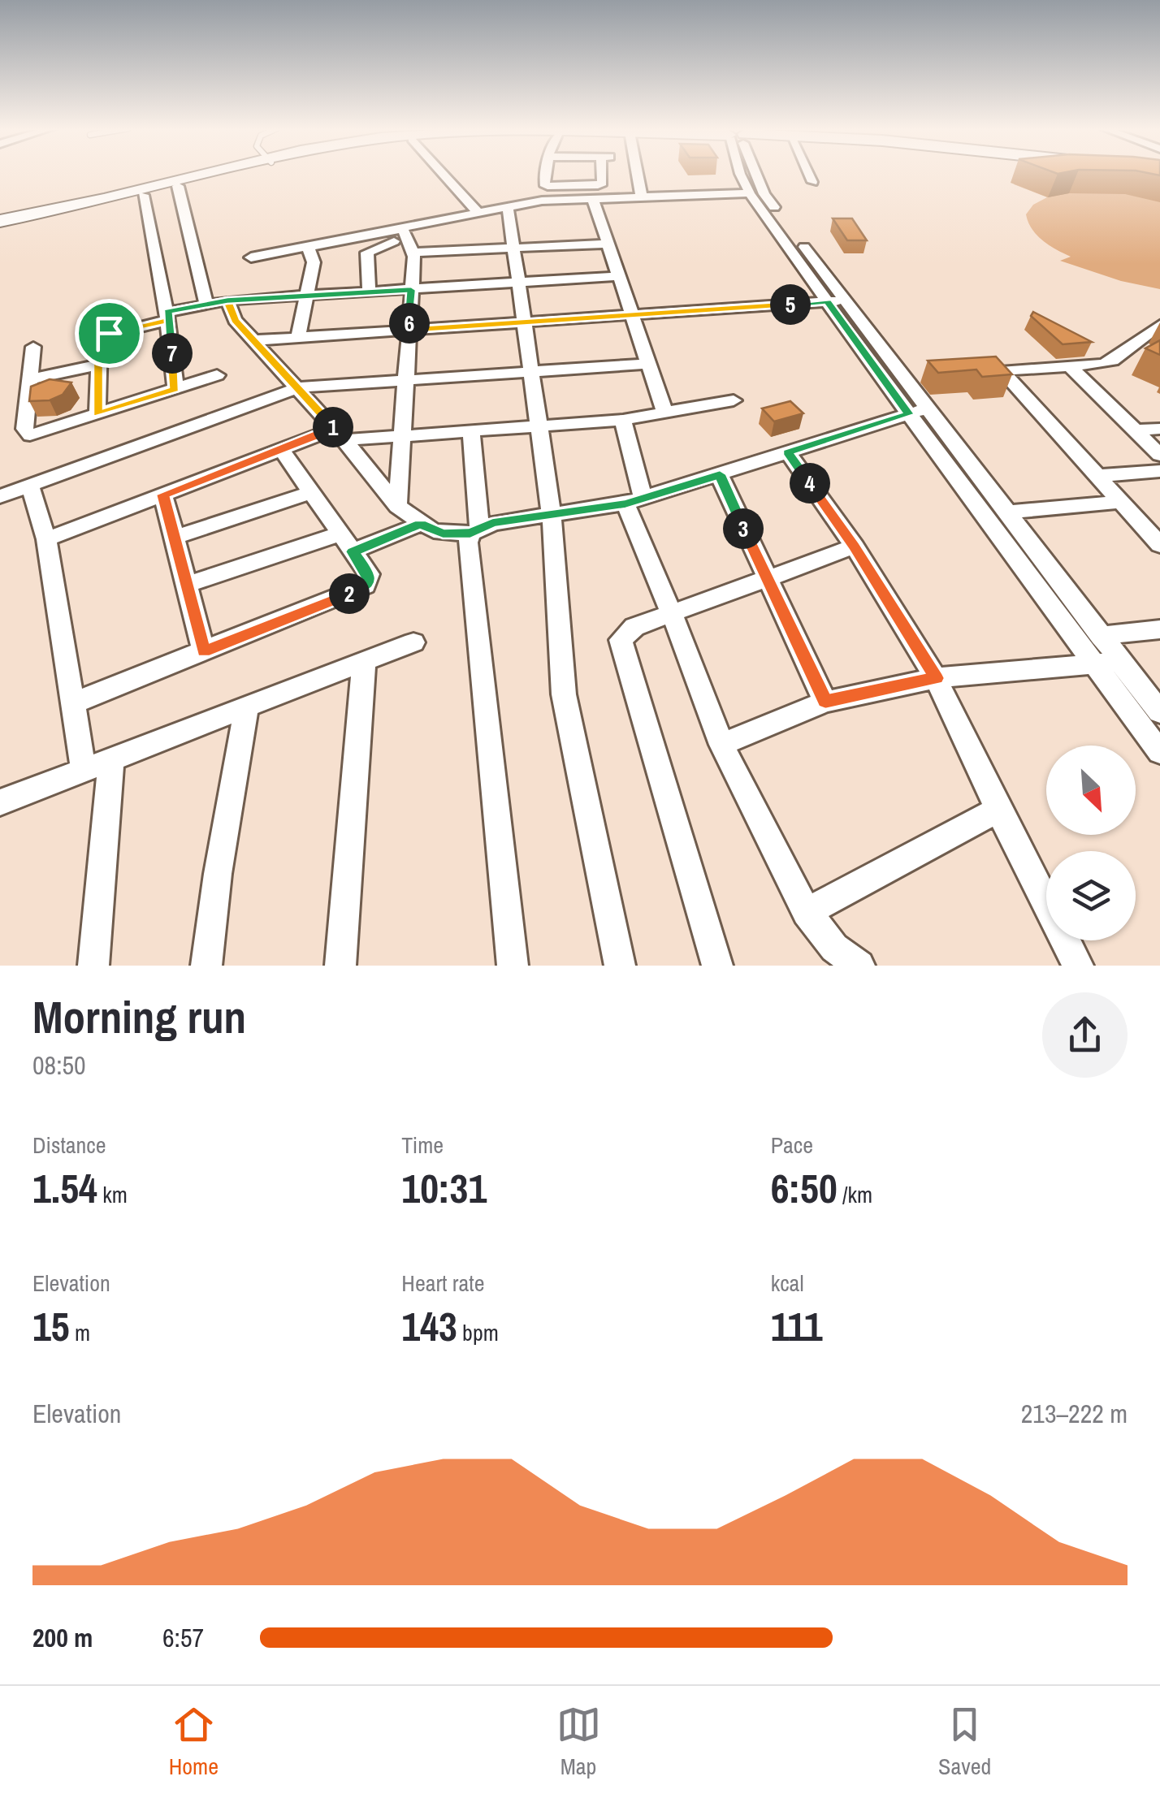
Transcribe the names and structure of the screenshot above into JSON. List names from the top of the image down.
{
  "north": "bottom right",
  "page": {
    "pins": [
      "5",
      "6",
      "7",
      "1",
      "4",
      "3",
      "2"
    ],
    "heading": ["Morning run", "08:50"],
    "stats": [
      ["Distance", "1.54 km"],
      ["Time", "10:31"],
      ["Pace", "6:50 /km"],
      ["Elevation", "15 m"],
      ["Heart rate", "143 bpm"],
      ["kcal", "111"]
    ],
    "chart": ["Elevation", "213–222 m"],
    "list": [
      {
        "name": "200 m",
        "note": "6:57"
      }
    ],
    "tabs": ["Home", "Map", "Saved"]
  }
}
